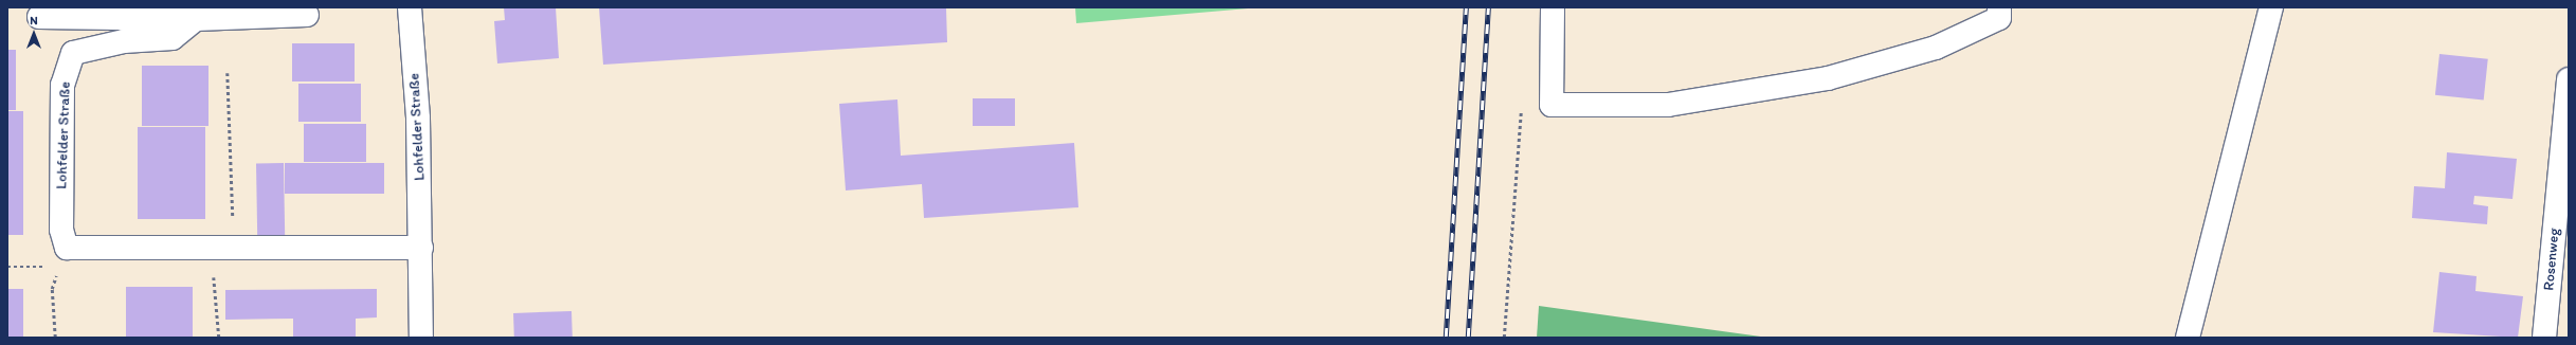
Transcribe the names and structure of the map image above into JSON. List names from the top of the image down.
{
  "streets": {
    "street": ["Lohfelder Straße", "Rosenweg"]
  },
  "north": "top"
}
